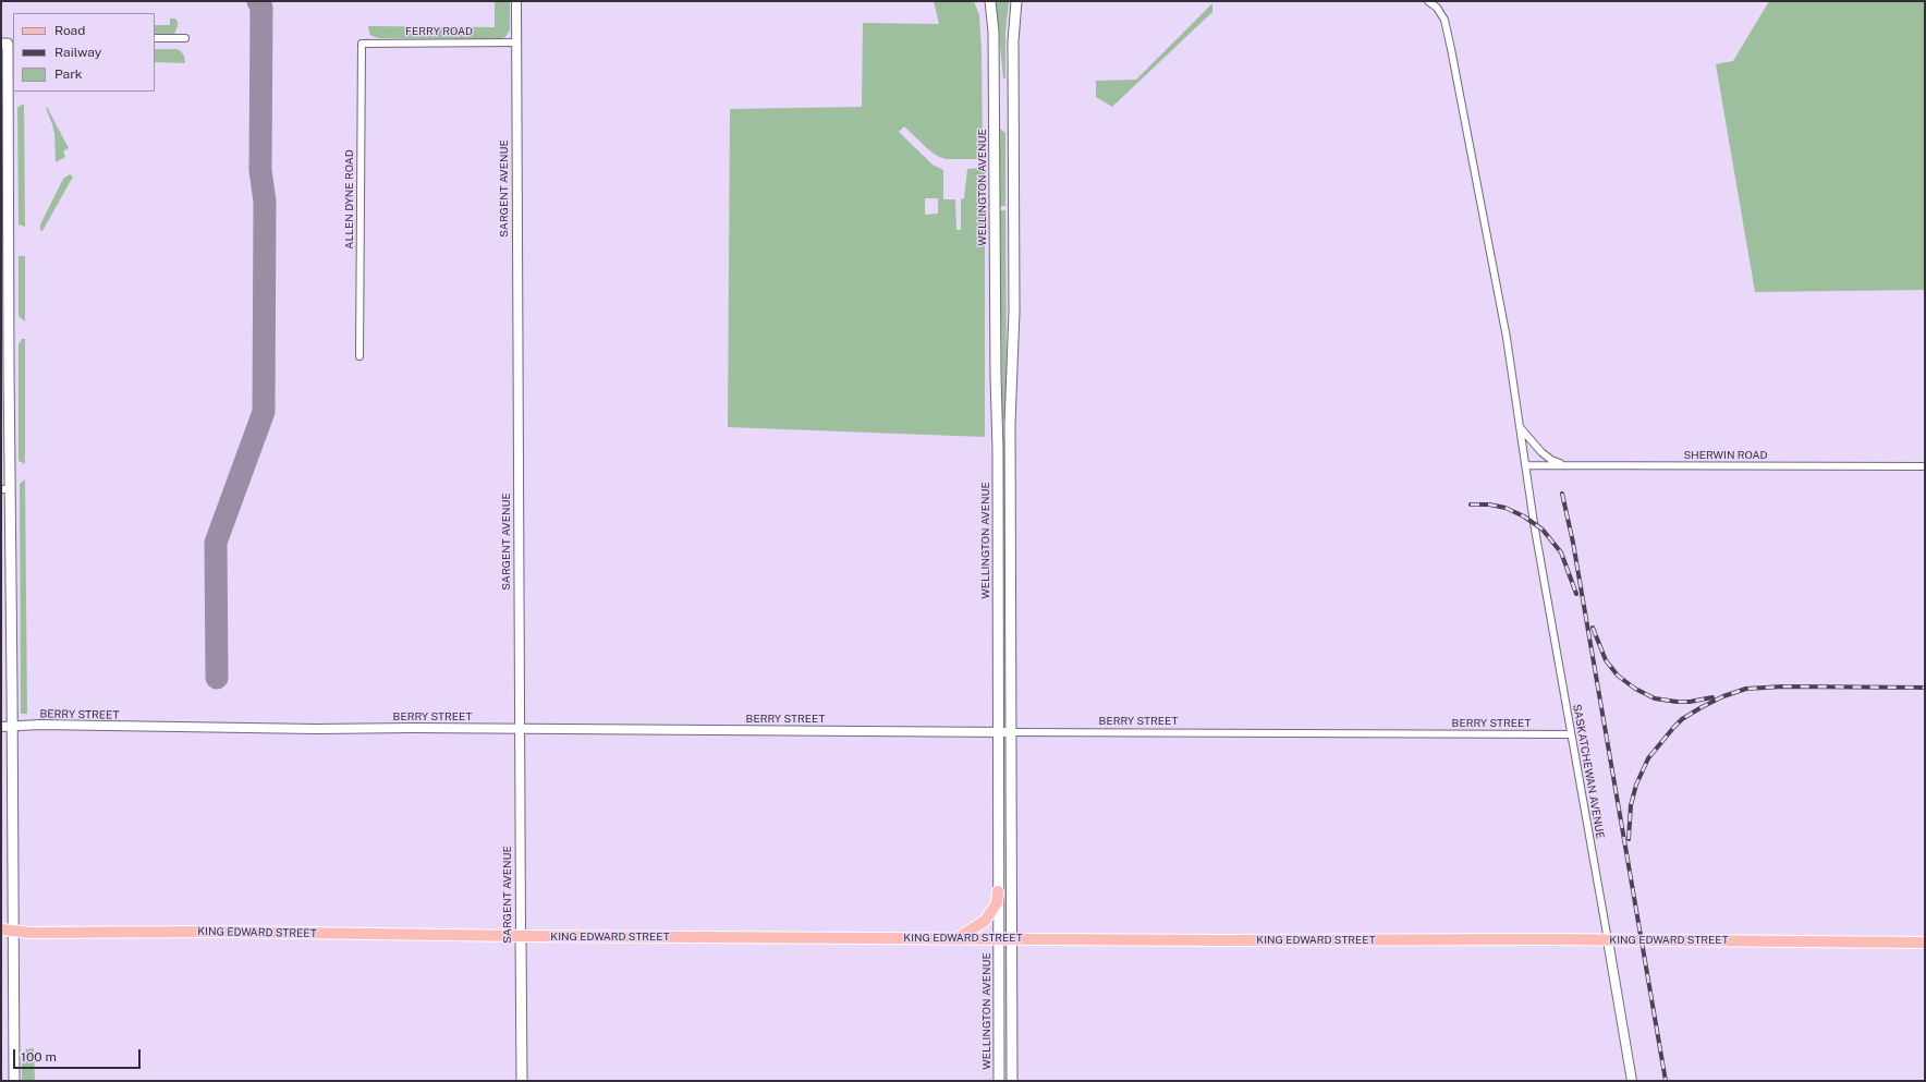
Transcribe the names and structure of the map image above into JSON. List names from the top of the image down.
{
  "streets": {
    "main road": ["WELLINGTON AVENUE", "SARGENT AVENUE", "KING EDWARD STREET"],
    "street": [
      "FERRY ROAD",
      "ALLEN DYNE ROAD",
      "SHERWIN ROAD",
      "BERRY STREET",
      "SASKATCHEWAN AVENUE"
    ]
  },
  "crossings": [
    ["FERRY ROAD", "SARGENT AVENUE"],
    ["FERRY ROAD", "ALLEN DYNE ROAD"],
    ["WELLINGTON AVENUE", "BERRY STREET"],
    ["WELLINGTON AVENUE", "KING EDWARD STREET"],
    ["SARGENT AVENUE", "BERRY STREET"],
    ["SARGENT AVENUE", "KING EDWARD STREET"],
    ["SHERWIN ROAD", "SASKATCHEWAN AVENUE"],
    ["BERRY STREET", "SASKATCHEWAN AVENUE"],
    ["SASKATCHEWAN AVENUE", "KING EDWARD STREET"]
  ],
  "legend": ["Road", "Railway", "Park"],
  "scale_bar": "100 m"
}
